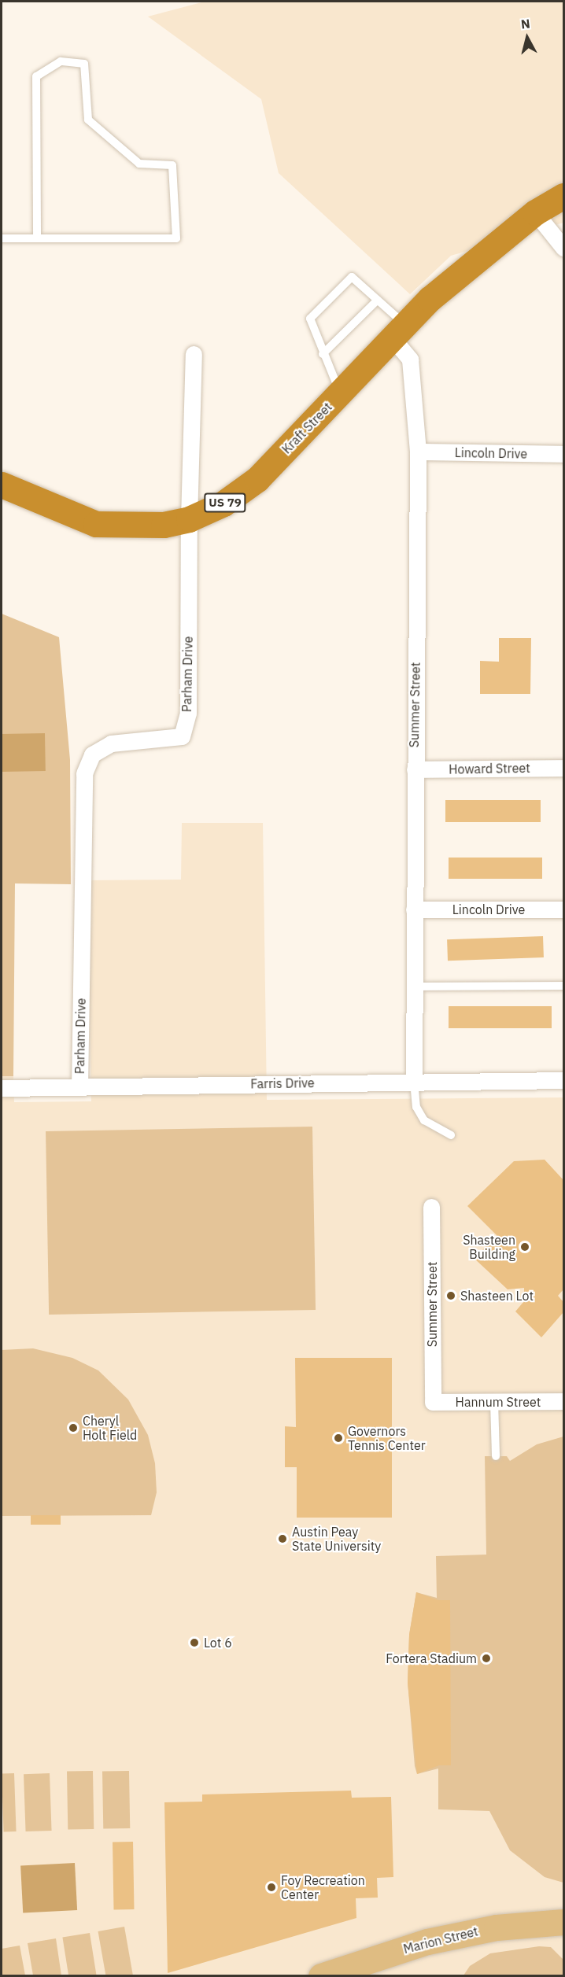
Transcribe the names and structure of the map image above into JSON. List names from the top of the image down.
{
  "streets": {
    "highway": ["Kraft Street", "US 79"],
    "main road": ["Marion Street"],
    "street": [
      "Lincoln Drive",
      "Parham Drive",
      "Summer Street",
      "Howard Street",
      "Farris Drive",
      "Hannum Street"
    ]
  },
  "crossings": [
    ["Kraft Street", "Parham Drive"],
    ["Kraft Street", "Summer Street"],
    ["Lincoln Drive", "Summer Street"],
    ["Parham Drive", "Farris Drive"],
    ["Summer Street", "Howard Street"],
    ["Summer Street", "Farris Drive"],
    ["Summer Street", "Hannum Street"]
  ],
  "places": [
    "Shasteen Building",
    "Shasteen Lot",
    "Cheryl Holt Field",
    "Governors Tennis Center",
    "Austin Peay State University",
    "Lot 6",
    "Fortera Stadium",
    "Foy Recreation Center"
  ],
  "north": "top"
}
